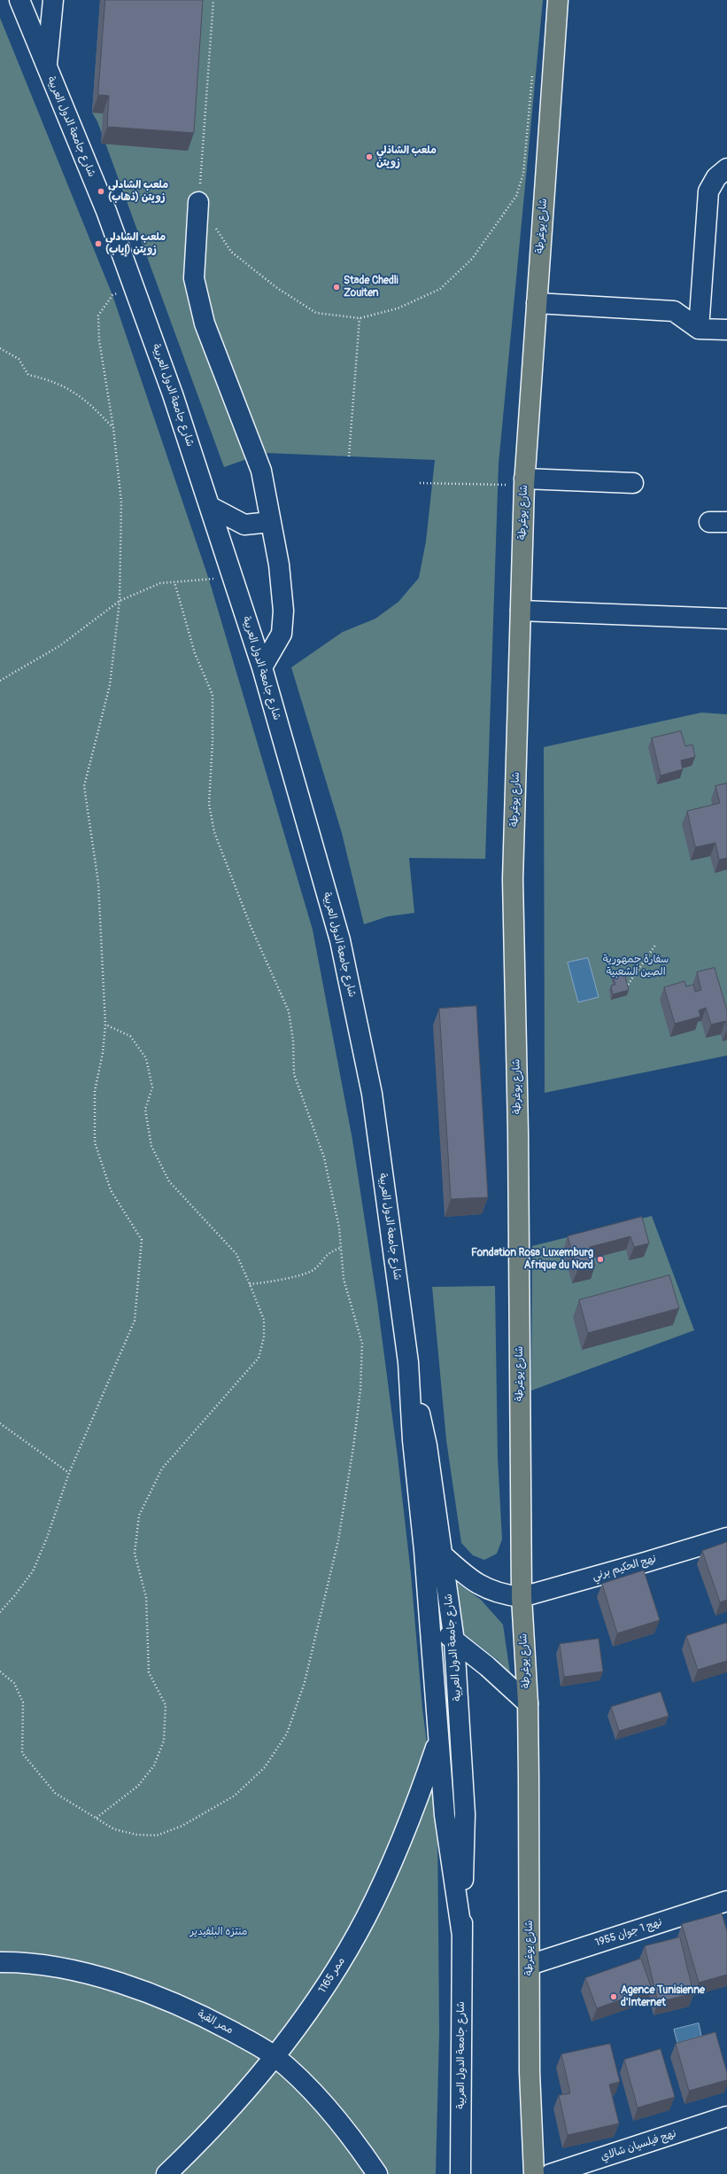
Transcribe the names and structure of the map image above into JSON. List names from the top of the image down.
{
  "streets": {
    "main road": ["شارع يوغرطة"],
    "street": [
      "شارع جامعة الدول العربية",
      "نهج الحكيم برني",
      "نهج 1 جوان 1955",
      "ممر 1165",
      "ممر القبة",
      "نهج فيلسيان شالاي"
    ]
  },
  "crossings": [
    ["شارع جامعة الدول العربية", "ممر 1165"],
    ["شارع يوغرطة", "نهج الحكيم برني"],
    ["شارع يوغرطة", "نهج 1 جوان 1955"],
    ["ممر 1165", "ممر القبة"]
  ],
  "parks": ["سفارة جمهورية الصين الشعبية", "منتزه البلفيدير"],
  "places": [
    "ملعب الشاذلي زويتن",
    "ملعب الشادلي زويتن (ذهاب)",
    "ملعب الشادلي زويتن (إياب)",
    "Stade Chedli Zouiten",
    "Fondation Rosa Luxemburg Afrique du Nord",
    "Agence Tunisienne d'Internet"
  ]
}
